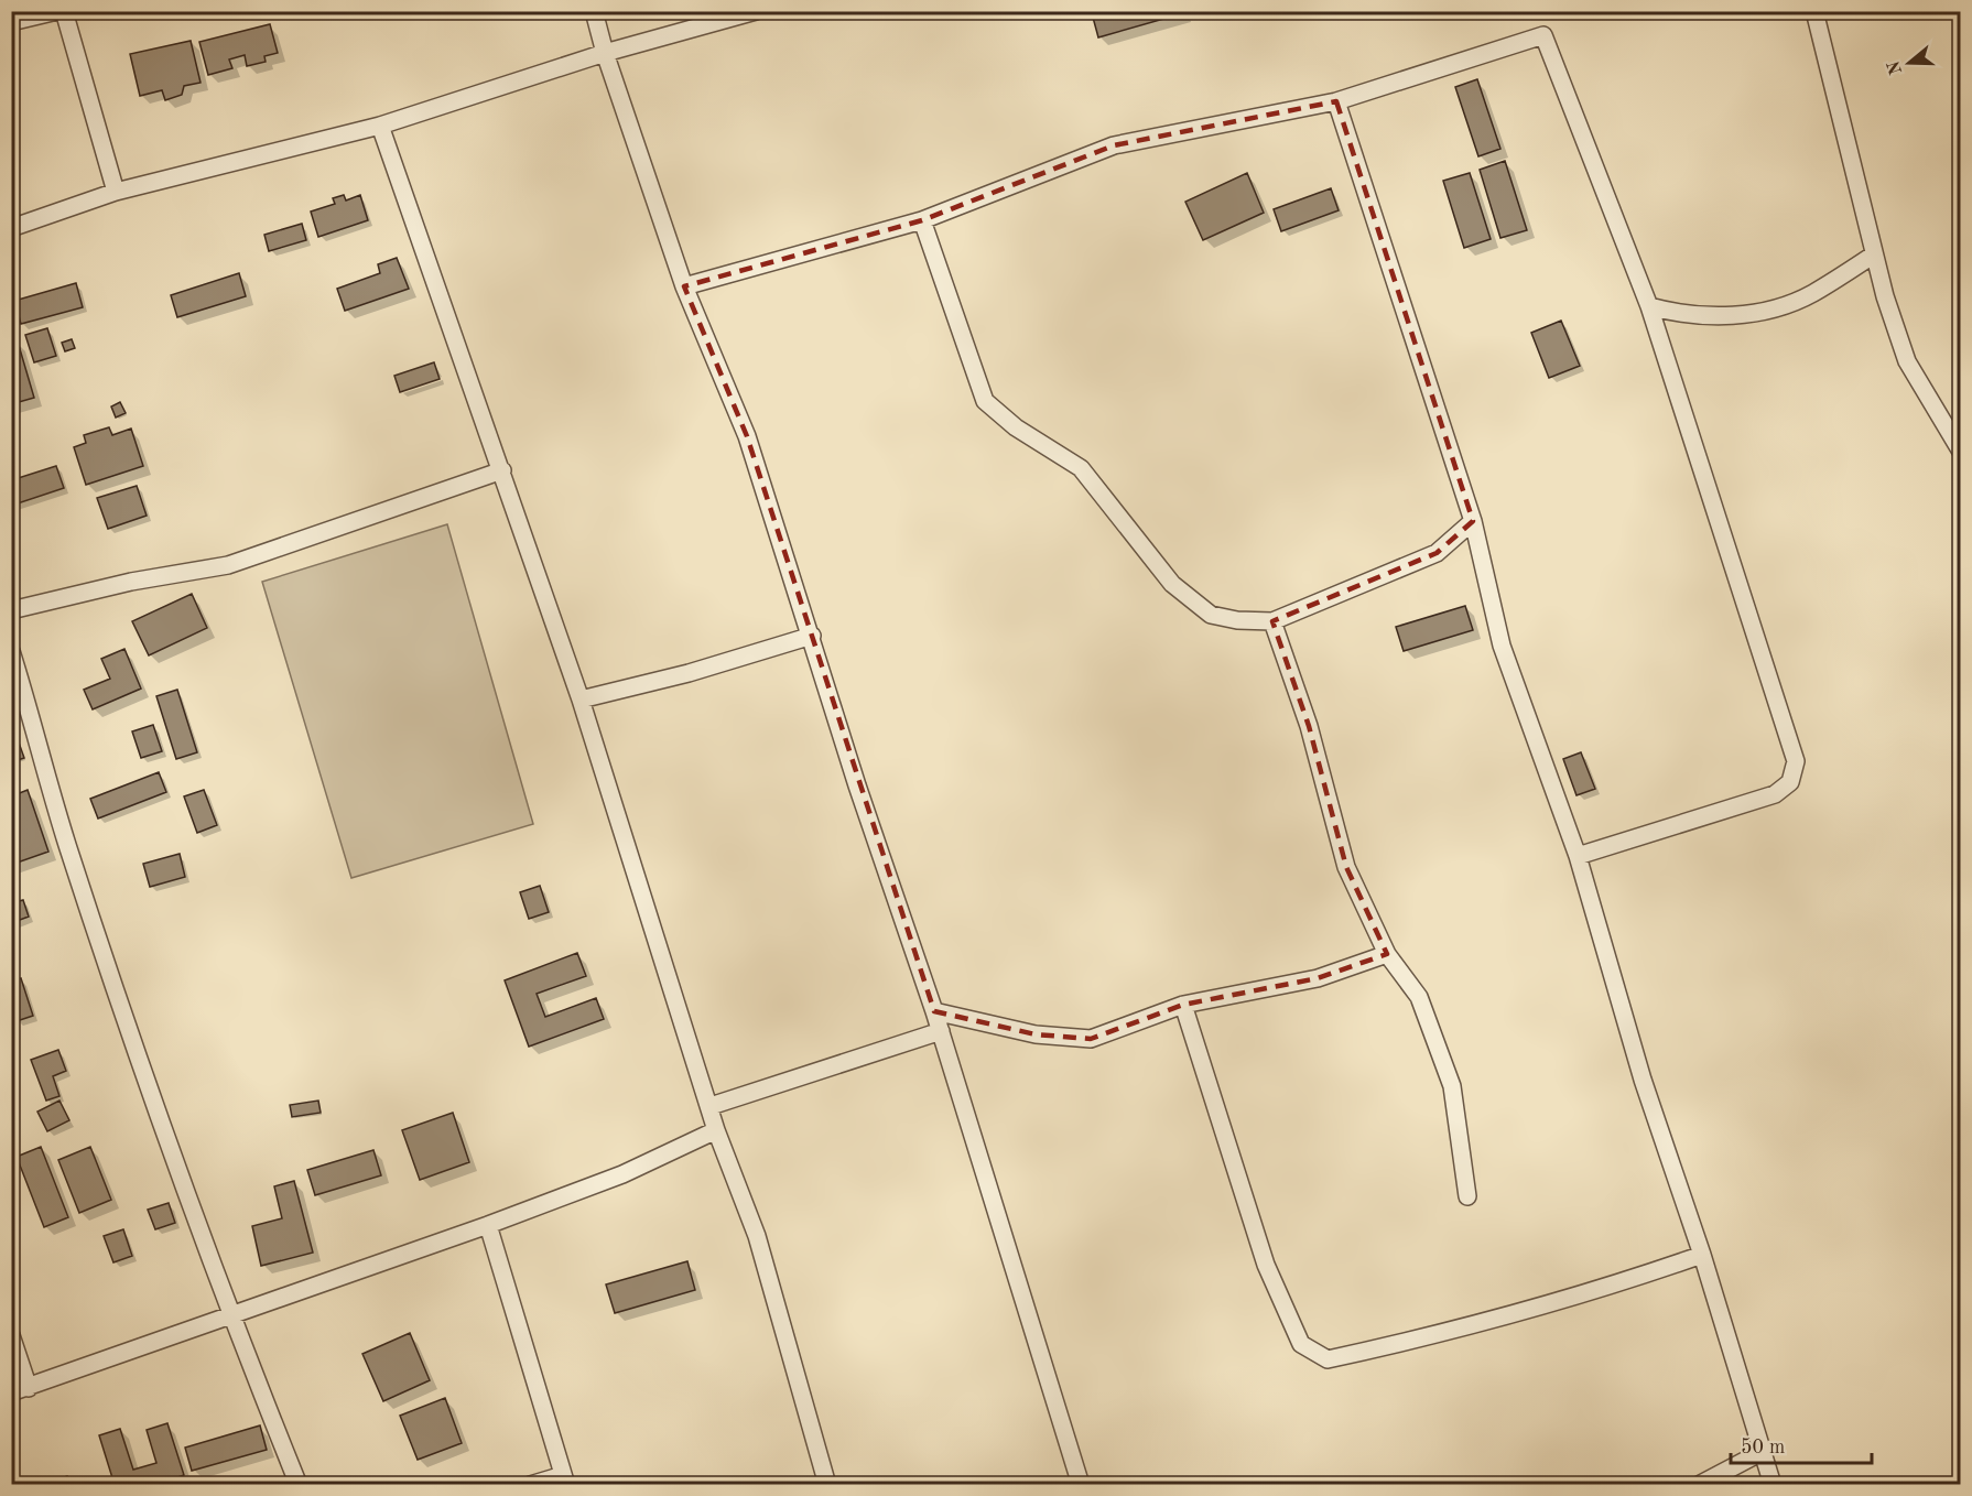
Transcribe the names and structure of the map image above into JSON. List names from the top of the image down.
{
  "scale_bar": "50 m",
  "north": "left"
}
